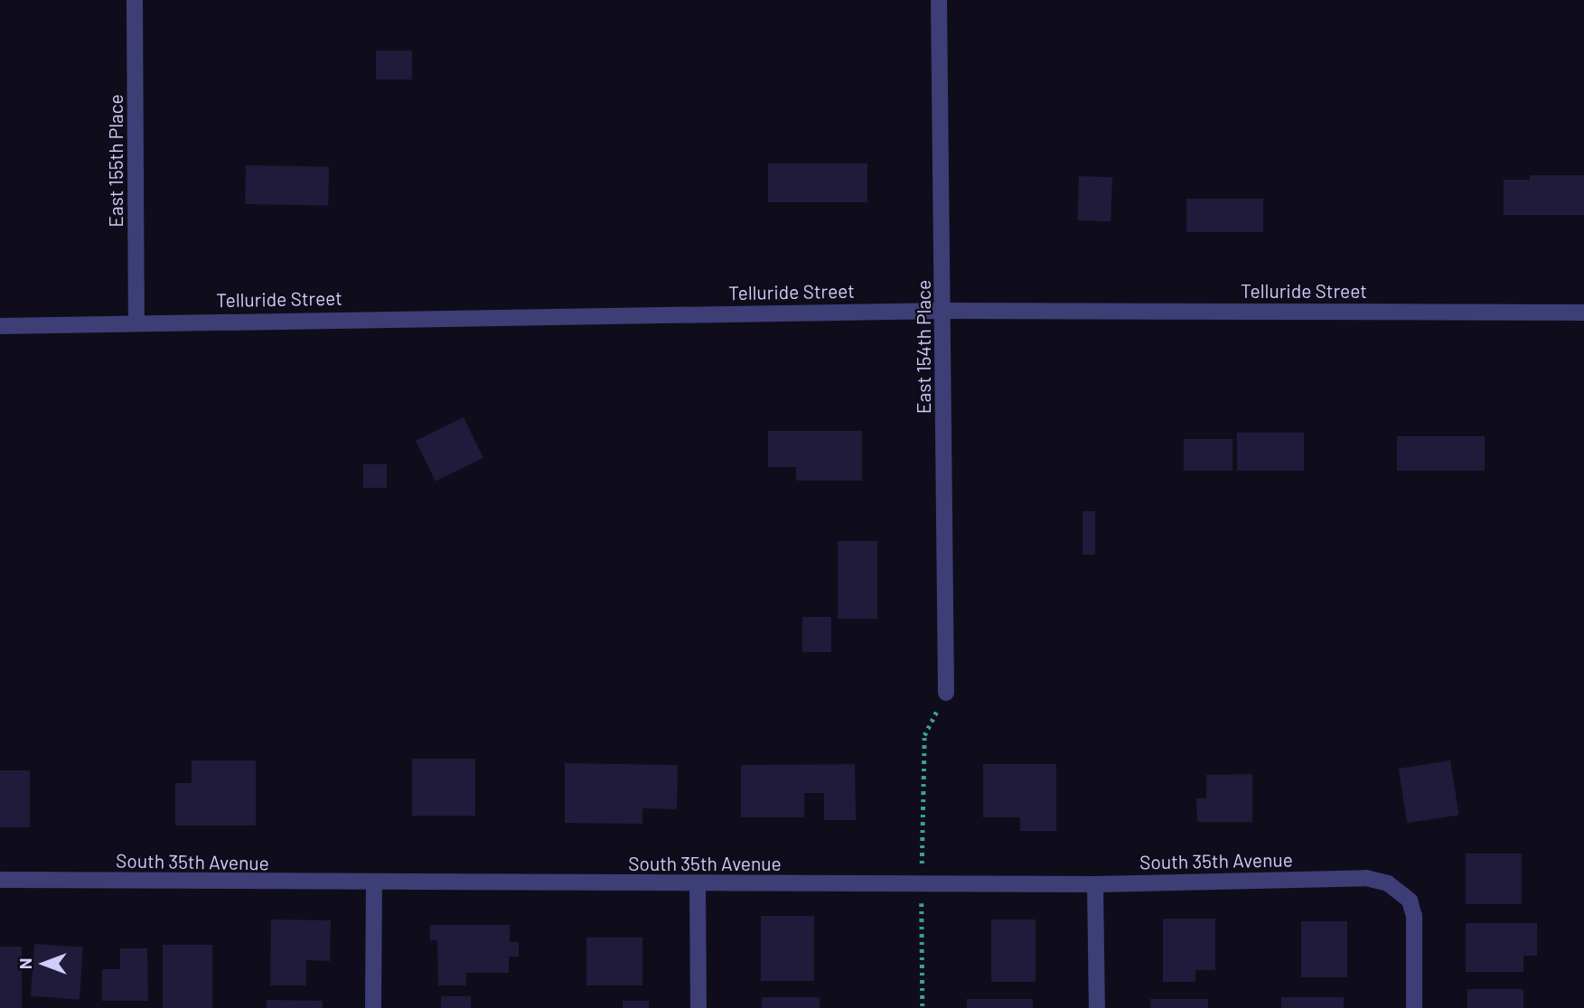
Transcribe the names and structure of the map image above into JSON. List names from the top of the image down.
{
  "streets": {
    "street": [
      "East 155th Place",
      "Telluride Street",
      "East 154th Place",
      "South 35th Avenue"
    ]
  },
  "crossings": [
    ["East 155th Place", "Telluride Street"],
    ["Telluride Street", "East 154th Place"]
  ],
  "north": "left"
}
